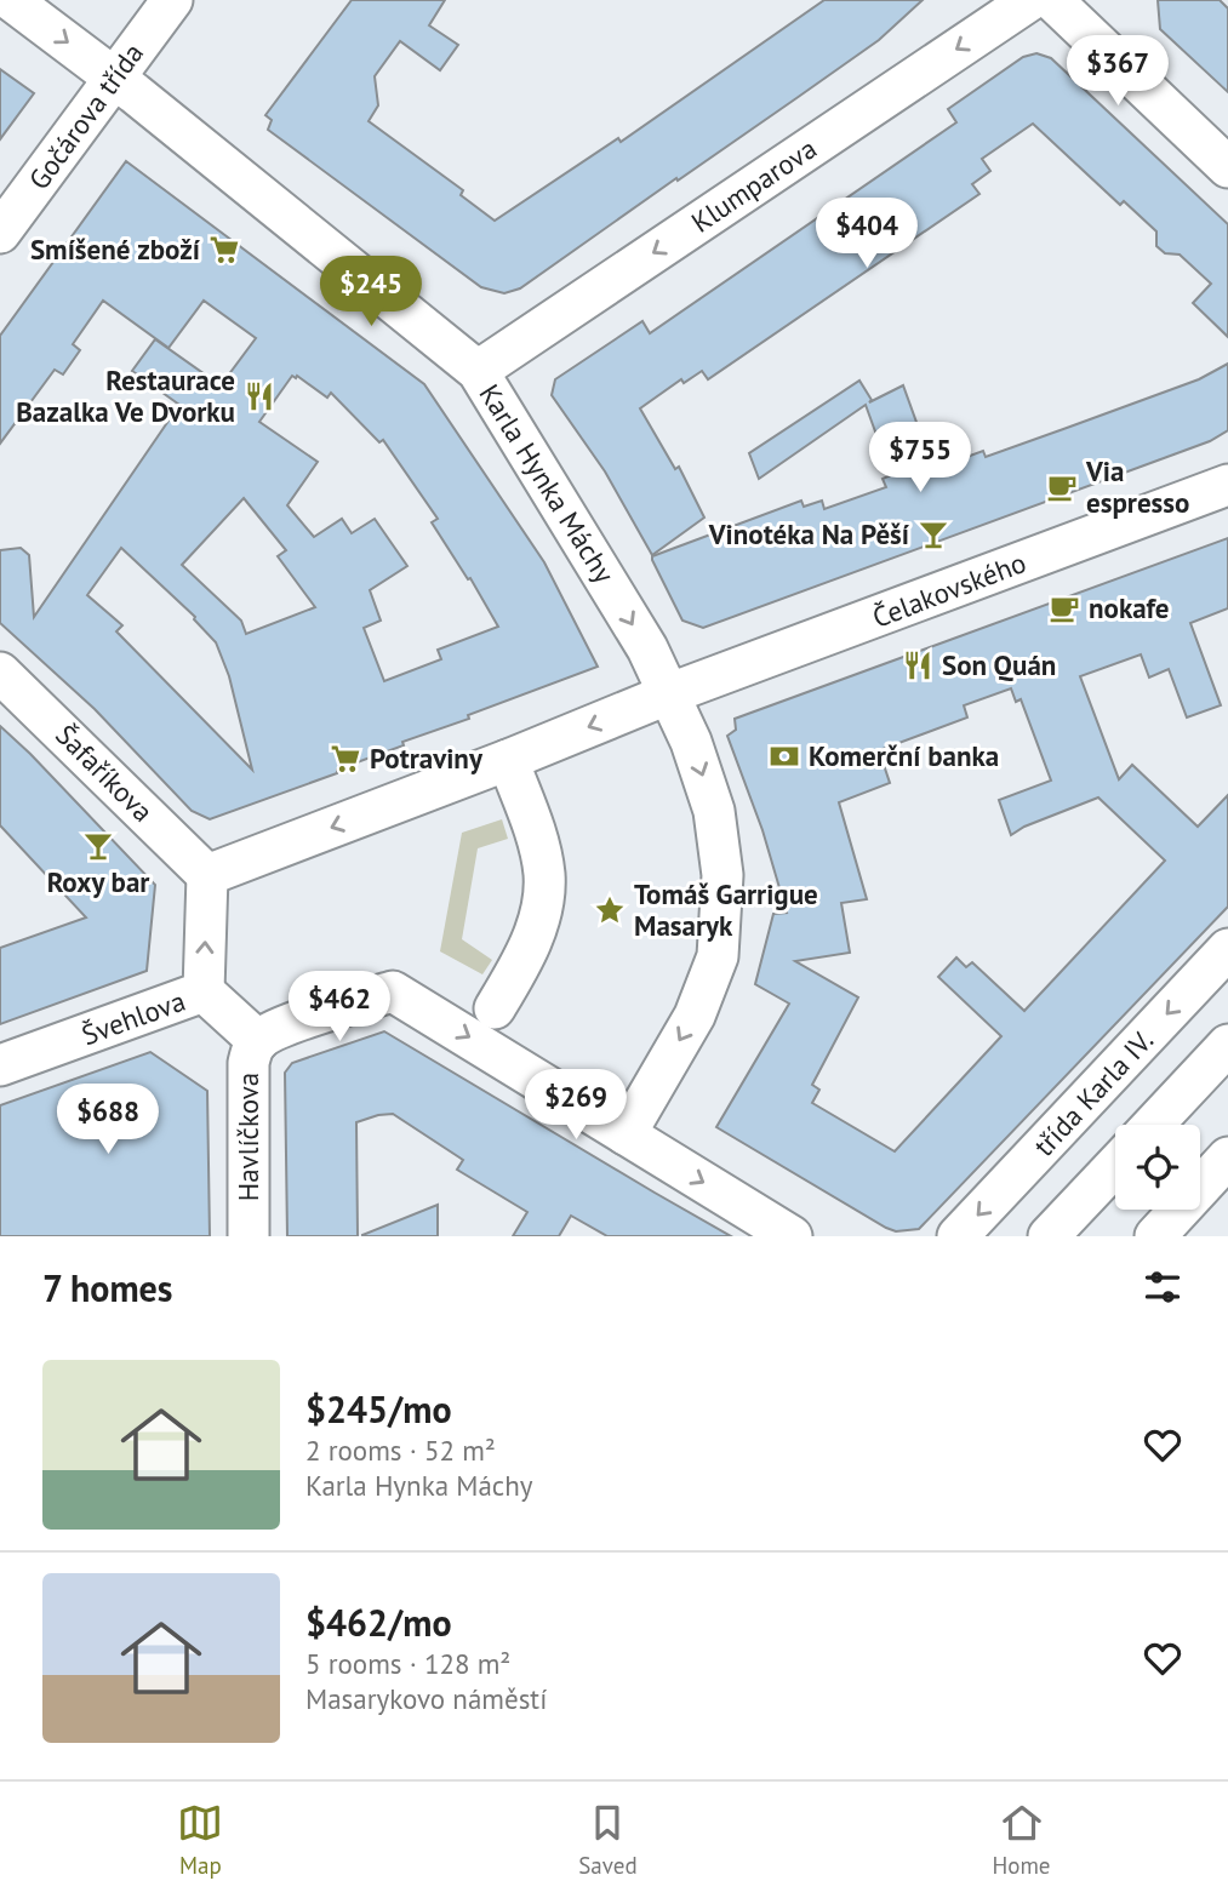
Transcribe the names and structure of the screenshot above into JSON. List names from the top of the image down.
{
  "streets": {
    "street": [
      "Gočárova třída",
      "Klumparova",
      "Karla Hynka Máchy",
      "Čelakovského",
      "Šafaříkova",
      "Švehlova",
      "třída Karla IV.",
      "Havlíčkova"
    ]
  },
  "crossings": [
    ["Gočárova třída", "Karla Hynka Máchy"],
    ["Klumparova", "Karla Hynka Máchy"],
    ["Karla Hynka Máchy", "Čelakovského"],
    ["Čelakovského", "Šafaříkova"],
    ["Čelakovského", "Švehlova"],
    ["Šafaříkova", "Švehlova"]
  ],
  "one_way": ["Klumparova", "Karla Hynka Máchy", "Čelakovského"],
  "places": {
    "supermarket": ["Smíšené zboží", "Potraviny"],
    "restaurant": ["Restaurace Bazalka Ve Dvorku", "Son Quán"],
    "cafe": ["Via espresso", "nokafe"],
    "bar": ["Vinotéka Na Pěší", "Roxy bar"],
    "bank": ["Komerční banka"],
    "place": ["Tomáš Garrigue Masaryk"]
  },
  "page": {
    "price": [
      "$367",
      "$404",
      "$245",
      "$755",
      "$462",
      "$269",
      "$688"
    ],
    "heading": "7 homes",
    "list": [
      {
        "name": "$245/mo",
        "note": "2 rooms · 52 m² · Karla Hynka Máchy"
      },
      {
        "name": "$462/mo",
        "note": "5 rooms · 128 m² · Masarykovo náměstí"
      }
    ],
    "tabs": ["Map", "Saved", "Home"]
  }
}
